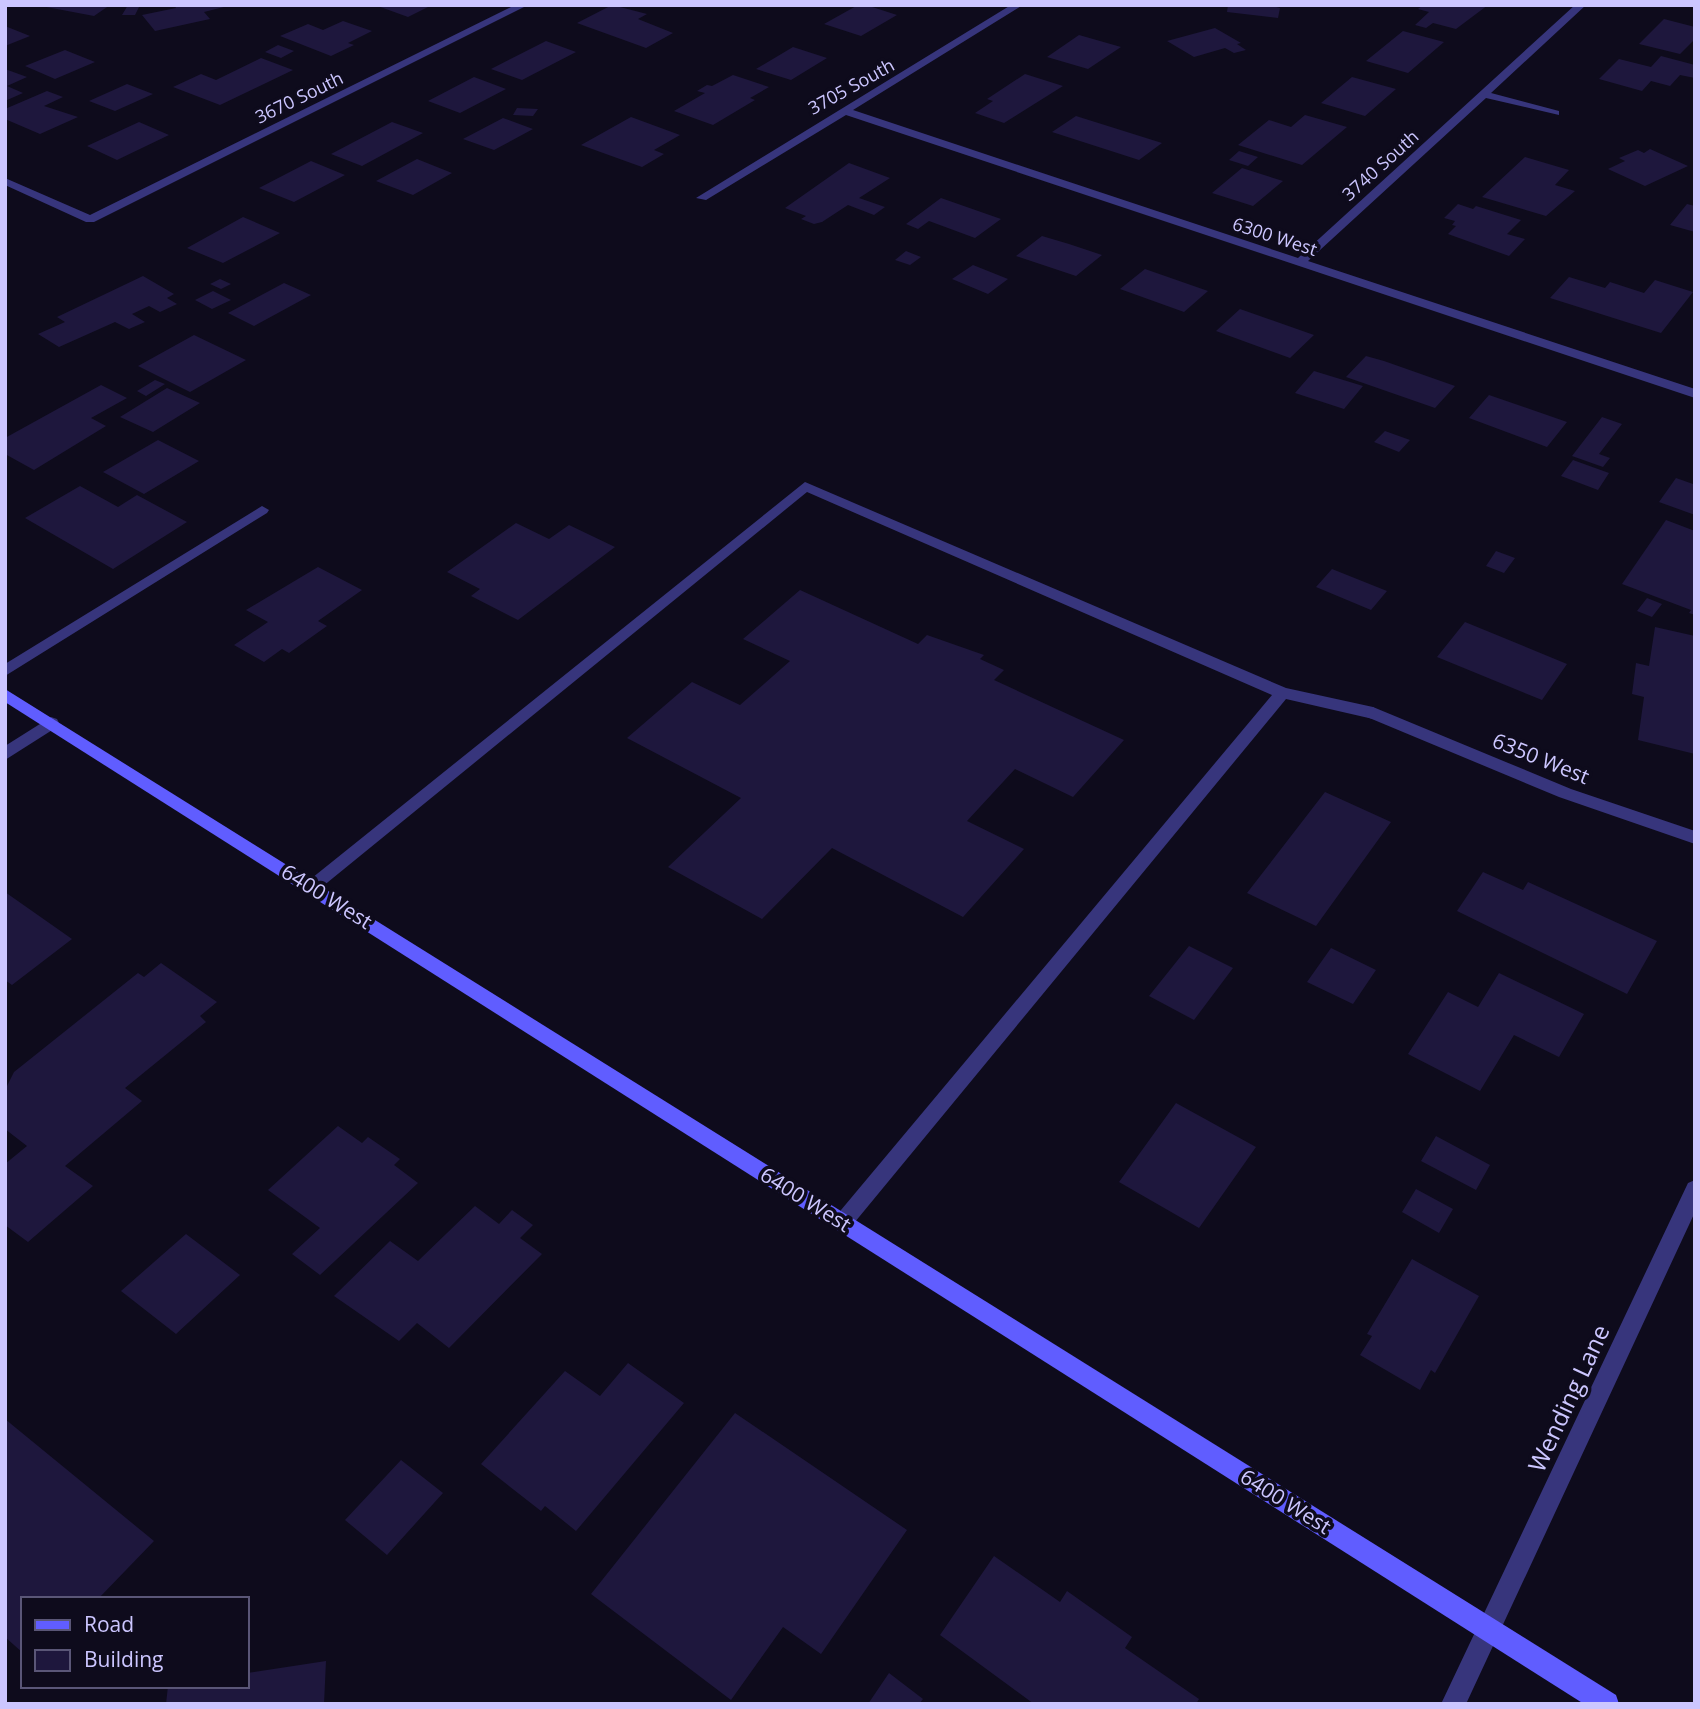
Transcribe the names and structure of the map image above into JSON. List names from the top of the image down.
{
  "streets": {
    "street": [
      "3705 South",
      "3670 South",
      "3740 South",
      "6300 West",
      "6350 West",
      "6400 West",
      "Wending Lane"
    ]
  },
  "crossings": [
    ["3705 South", "6300 West"],
    ["3740 South", "6300 West"],
    ["6350 West", "6400 West"],
    ["6400 West", "Wending Lane"]
  ],
  "legend": ["Road", "Building"]
}
